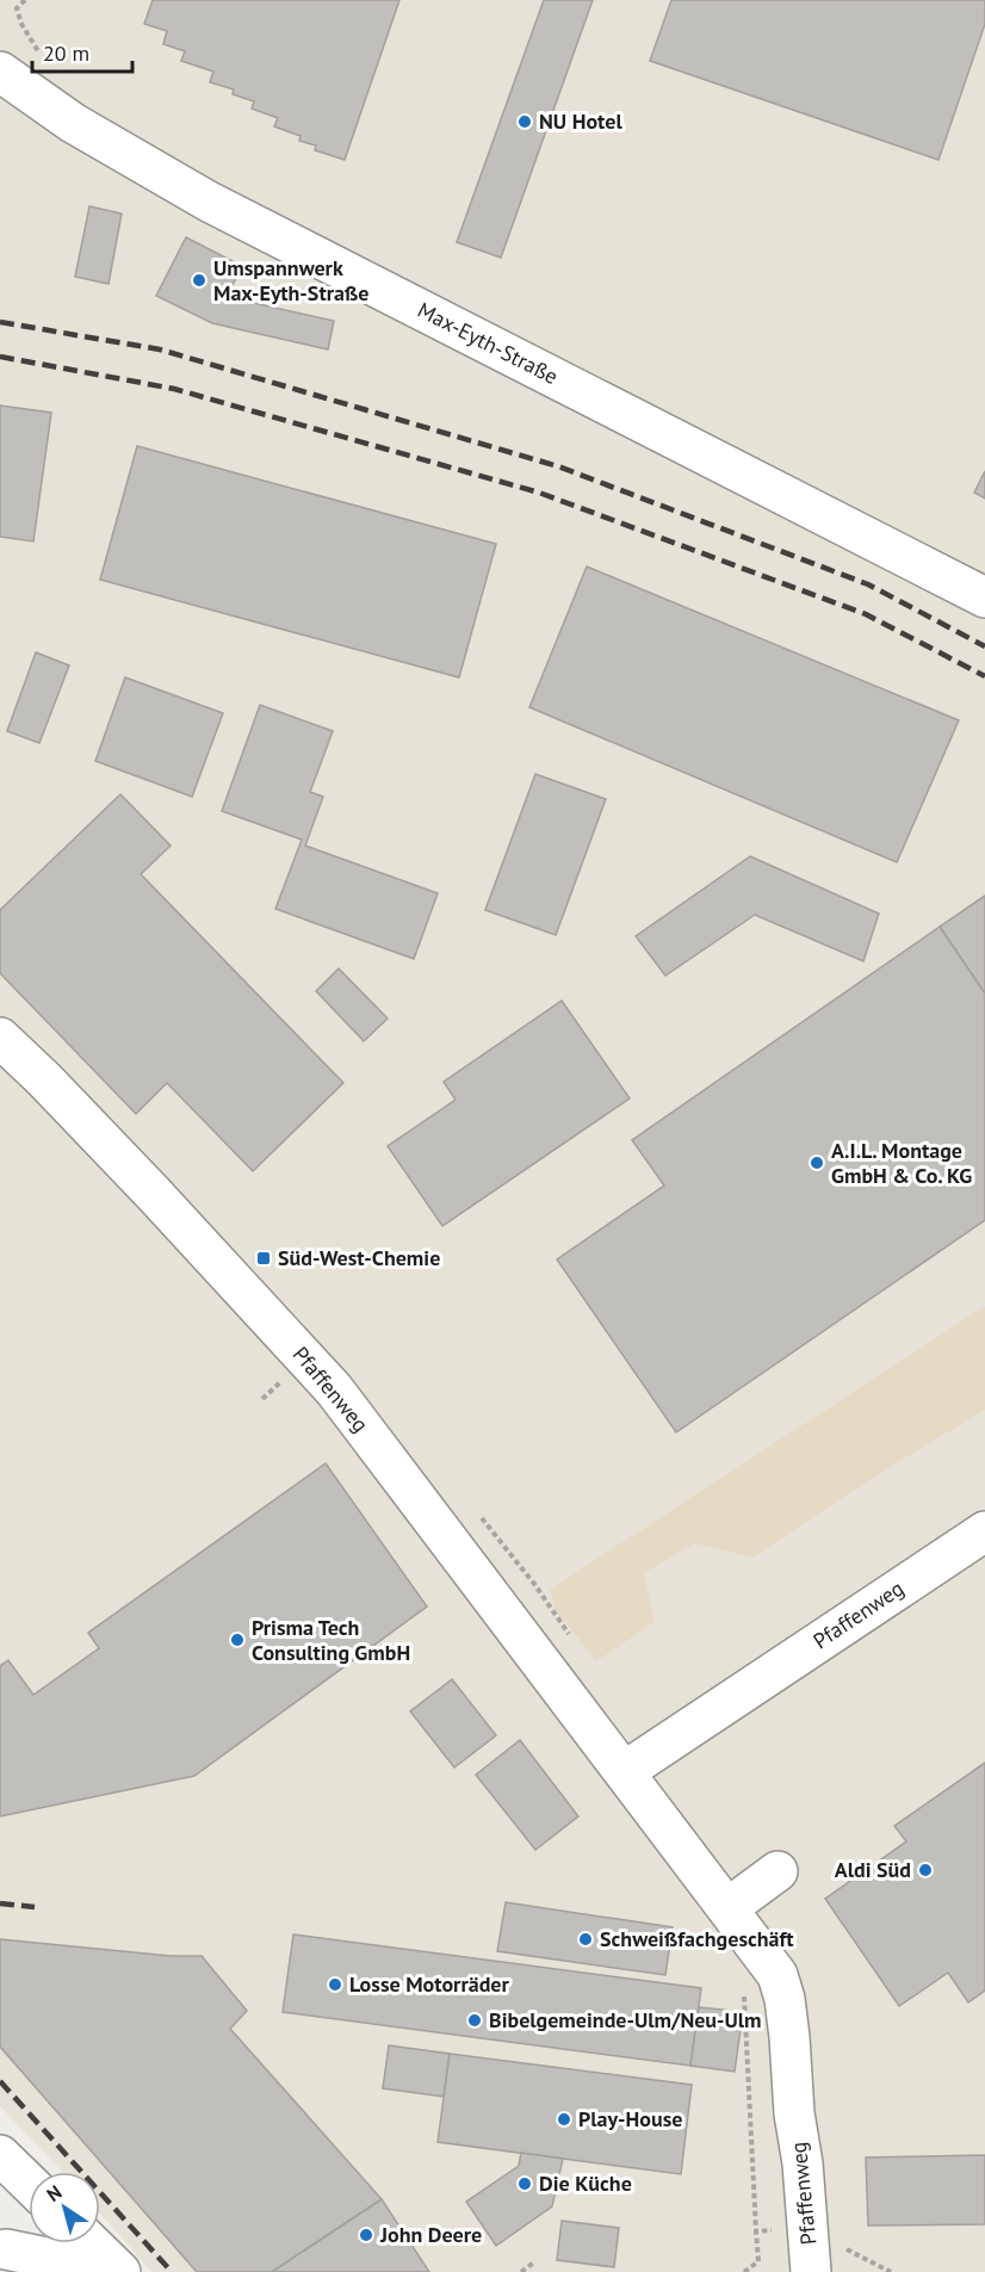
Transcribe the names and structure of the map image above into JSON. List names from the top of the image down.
{
  "streets": {
    "street": ["Max-Eyth-Straße", "Pfaffenweg"]
  },
  "places": {
    "other": [
      "NU Hotel",
      "Umspannwerk Max-Eyth-Straße",
      "A.I.L. Montage GmbH & Co. KG",
      "Prisma Tech Consulting GmbH",
      "Aldi Süd",
      "Schweißfachgeschäft",
      "Losse Motorräder",
      "Bibelgemeinde-Ulm/Neu-Ulm",
      "Play-House",
      "Die Küche",
      "John Deere"
    ],
    "transit": ["Süd-West-Chemie"]
  },
  "scale_bar": "20 m",
  "north": "top left"
}
